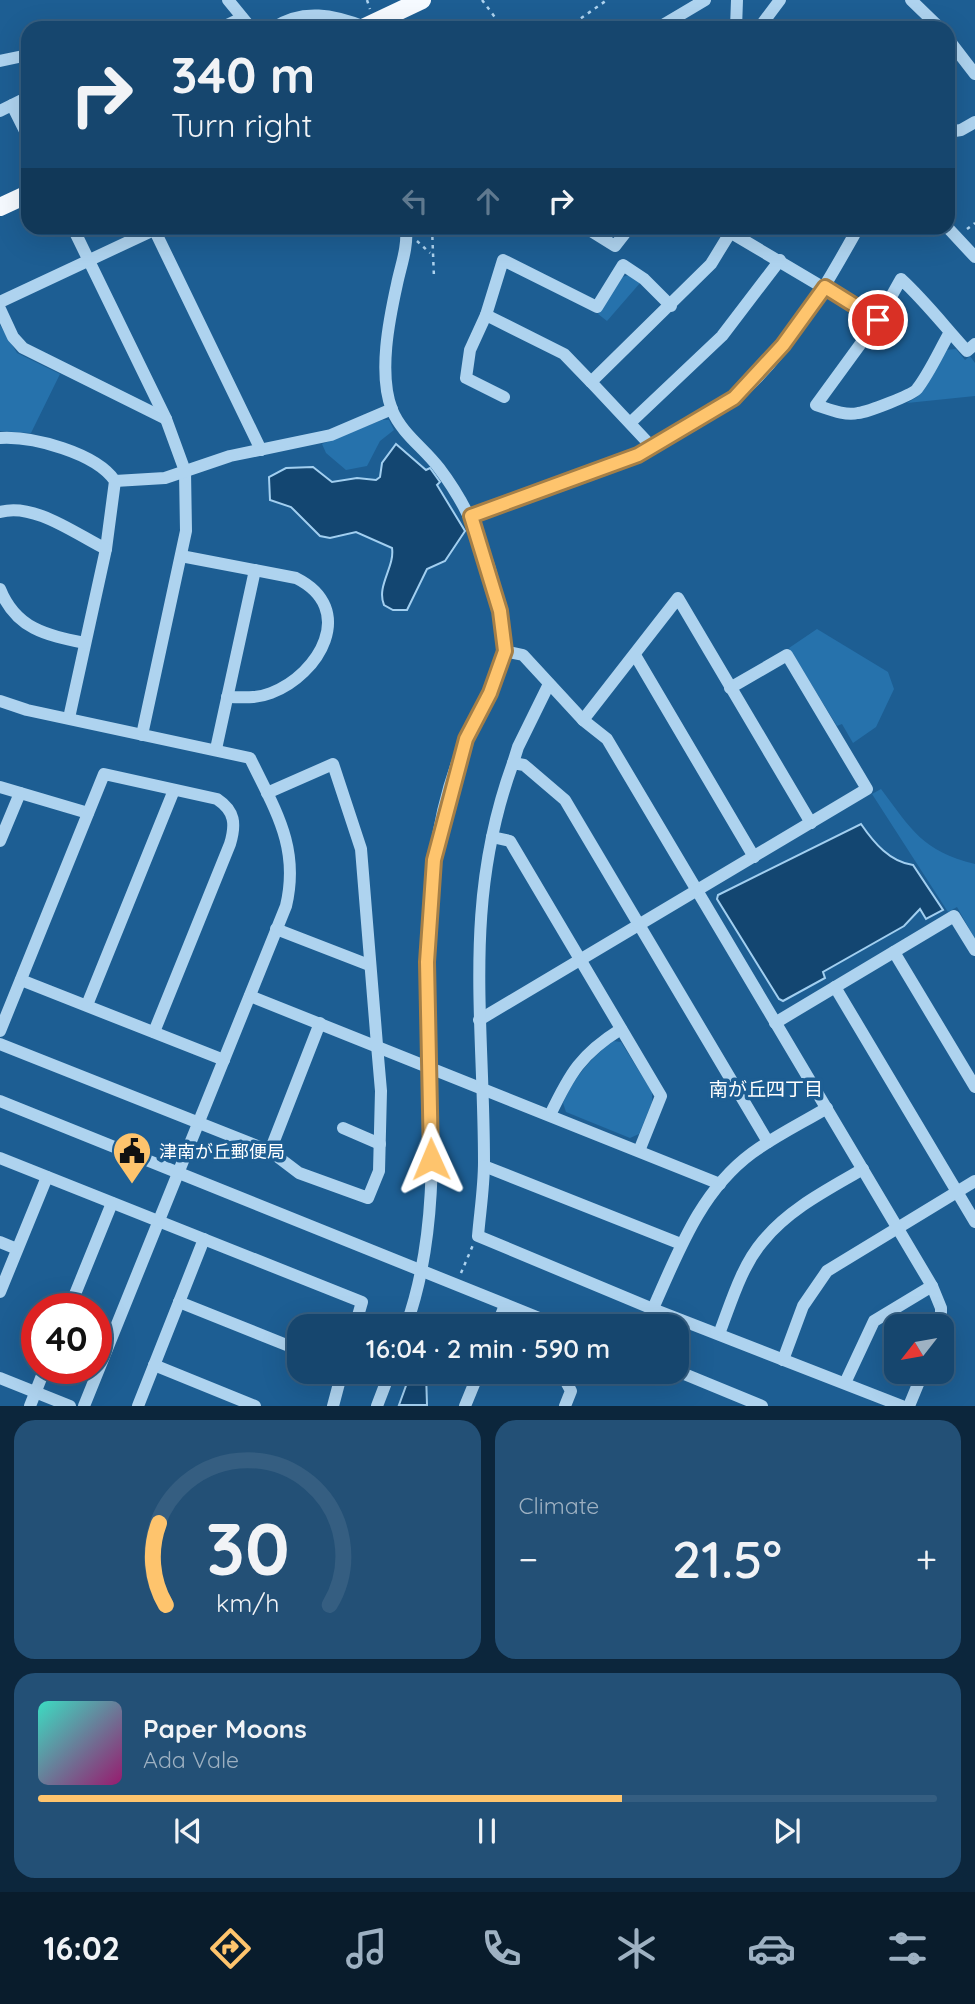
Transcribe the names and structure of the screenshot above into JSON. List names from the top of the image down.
{
  "districts": ["南が丘四丁目"],
  "places": {
    "public building": ["津南が丘郵便局"]
  },
  "north": "bottom left",
  "page": {
    "turn": ["340 m", "Turn right"],
    "limit": "40",
    "trip": "16:04 · 2 min · 590 m",
    "tile": "Climate",
    "heat": ["−", "21.5°", "+"],
    "song": ["Paper Moons", "Ada Vale"],
    "tabs": "16:02",
    "gauge": ["30", "km/h"]
  }
}
